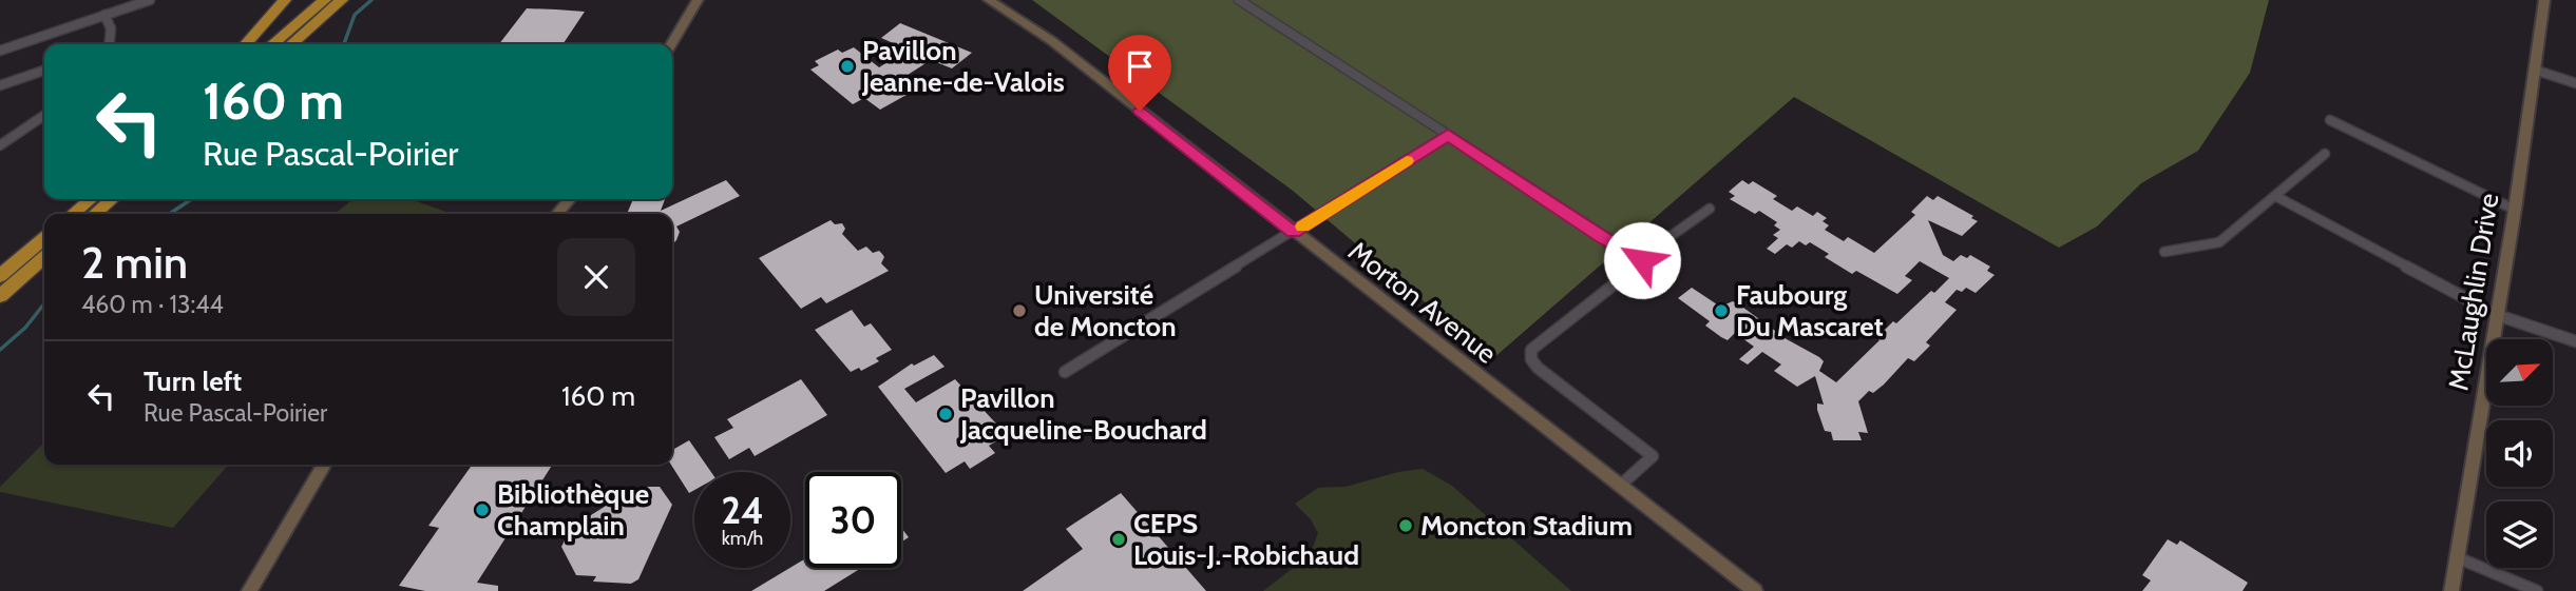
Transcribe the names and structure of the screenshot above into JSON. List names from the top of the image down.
{
  "streets": {
    "street": ["McLaughlin Drive", "Morton Avenue"]
  },
  "places": [
    "Pavillon Jeanne-de-Valois",
    "Université de Moncton",
    "Faubourg Du Mascaret",
    "Pavillon Jacqueline-Bouchard",
    "Bibliothèque Champlain",
    "Moncton Stadium",
    "CEPS Louis-J.-Robichaud"
  ],
  "north": "top right",
  "page": {
    "turn": ["160 m", "Rue Pascal-Poirier"],
    "heading": ["2 min", "460 m · 13:44"],
    "list": [
      {
        "name": "Turn left",
        "note": "Rue Pascal-Poirier",
        "value": "160 m"
      }
    ],
    "speed": "24 km/h",
    "limit": "30"
  }
}
